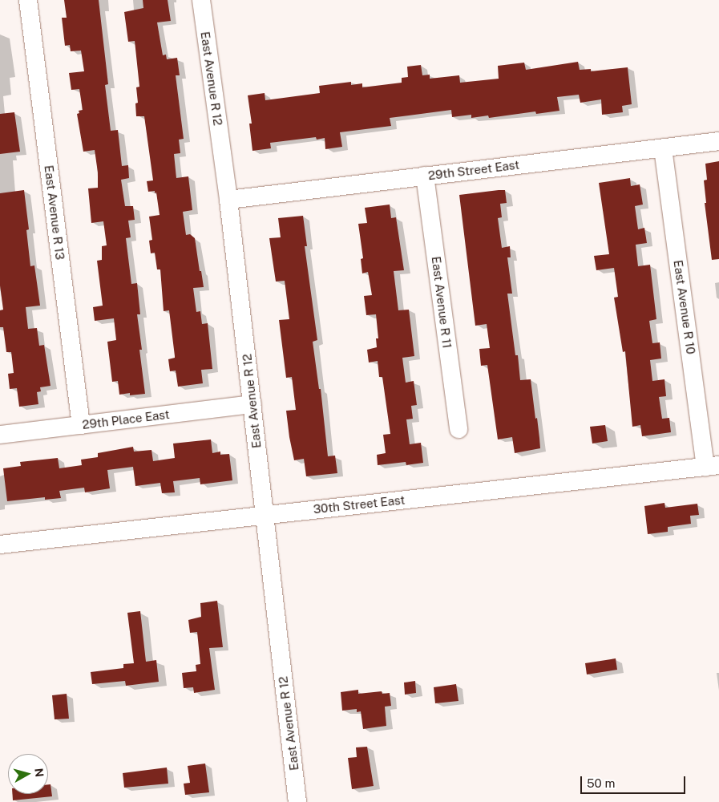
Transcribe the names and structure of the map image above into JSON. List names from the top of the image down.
{
  "streets": {
    "street": [
      "East Avenue R 12",
      "29th Street East",
      "East Avenue R 13",
      "East Avenue R 11",
      "East Avenue R 10",
      "29th Place East",
      "30th Street East"
    ]
  },
  "crossings": [
    ["East Avenue R 12", "29th Street East"],
    ["East Avenue R 12", "29th Place East"],
    ["East Avenue R 12", "30th Street East"],
    ["29th Street East", "East Avenue R 11"],
    ["29th Street East", "East Avenue R 10"],
    ["East Avenue R 13", "29th Place East"],
    ["East Avenue R 10", "30th Street East"]
  ],
  "scale_bar": "50 m",
  "north": "right"
}
